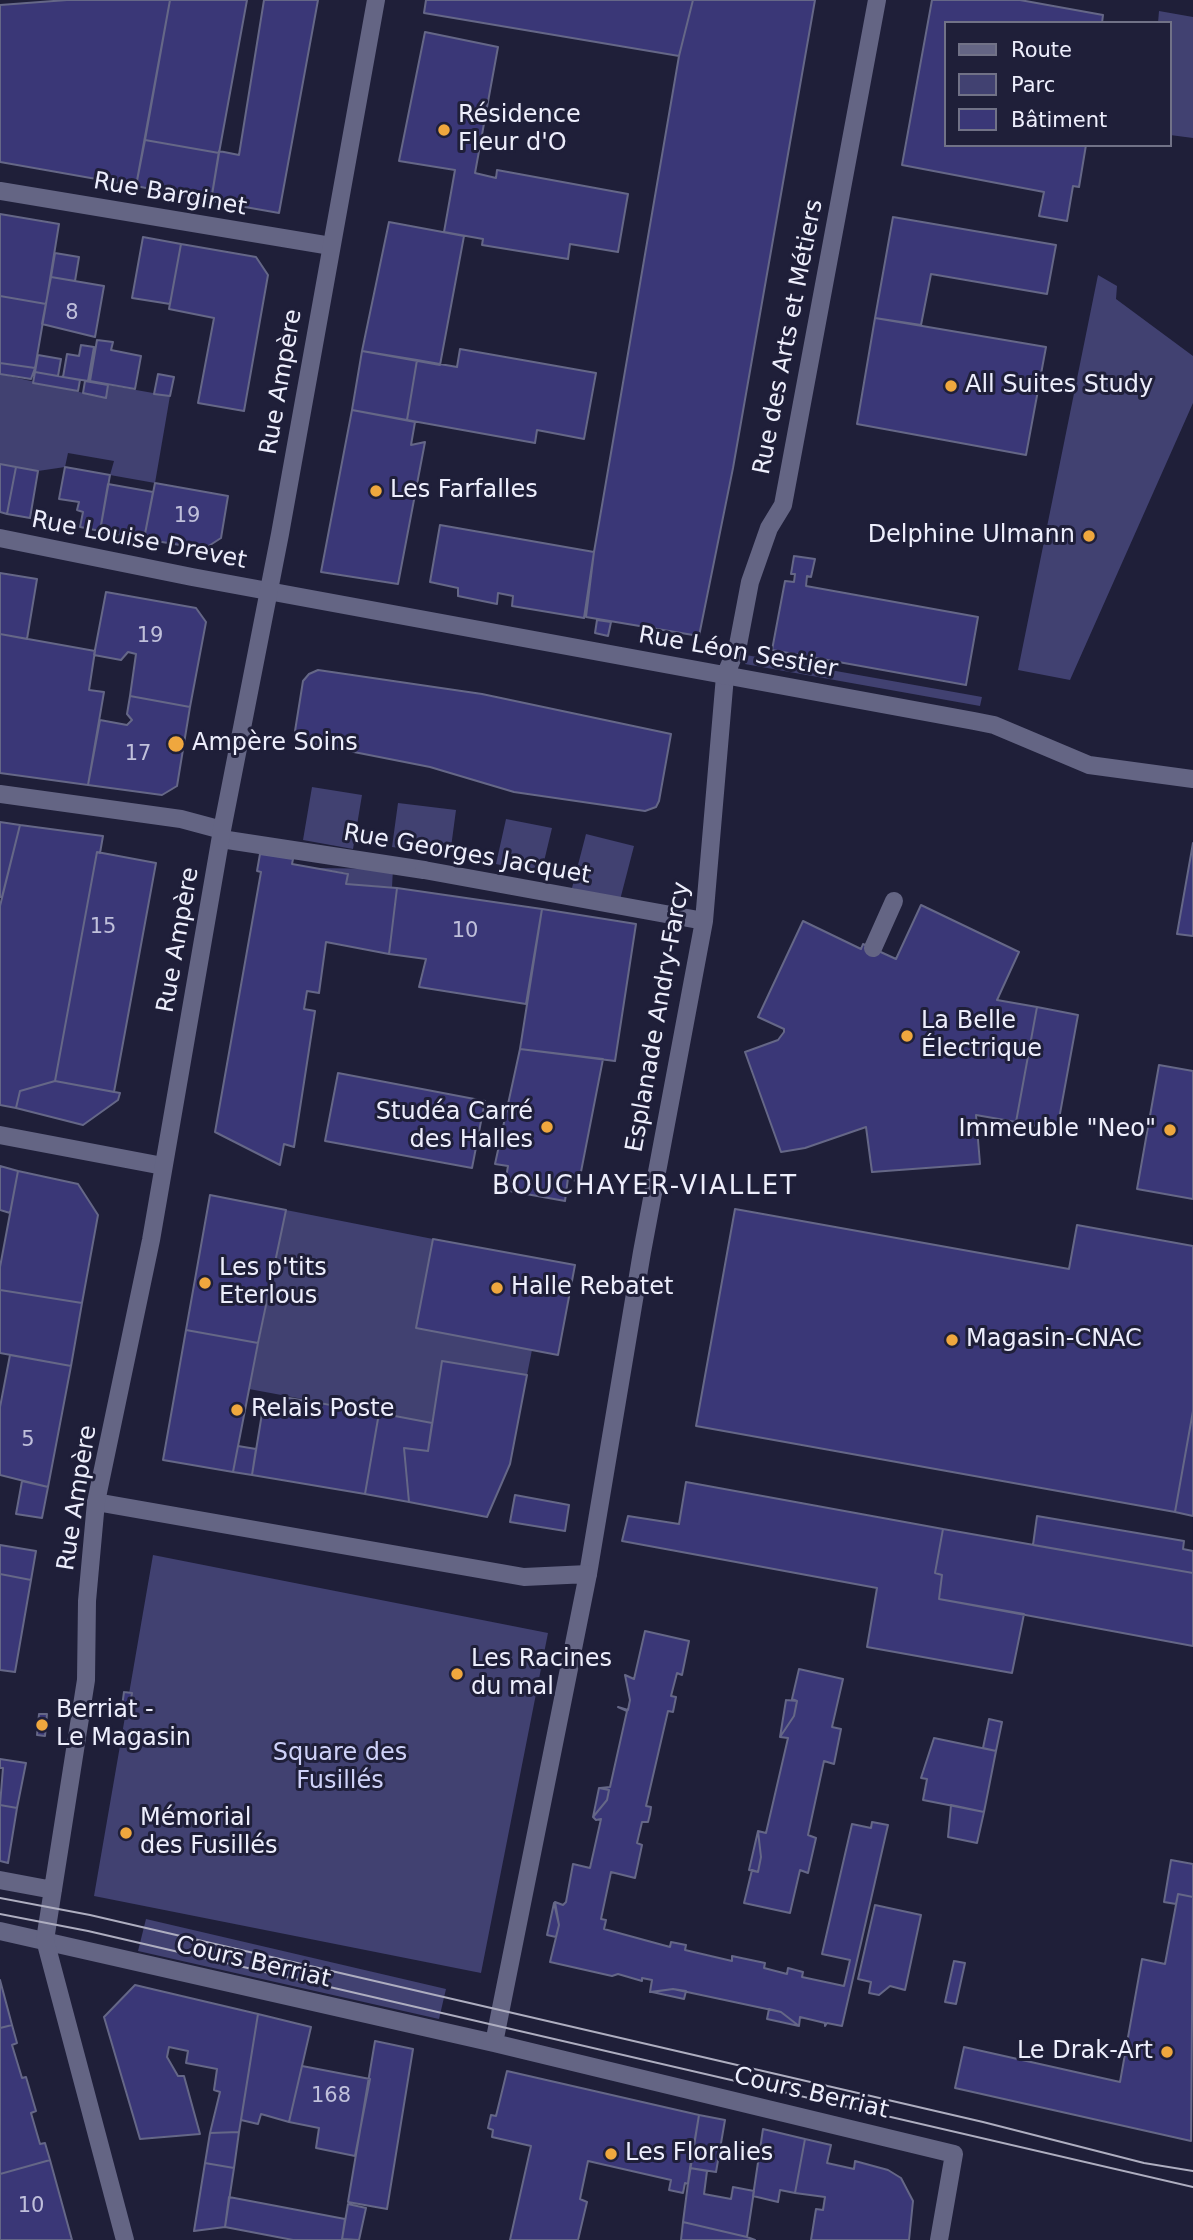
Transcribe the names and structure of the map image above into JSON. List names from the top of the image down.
{
  "streets": {
    "street": [
      "Rue Barginet",
      "Rue des Arts et Métiers",
      "Rue Ampère",
      "Rue Louise Drevet",
      "Rue Léon Sestier",
      "Rue Georges Jacquet",
      "Esplanade Andry-Farcy",
      "Cours Berriat"
    ]
  },
  "crossings": [
    ["Rue Barginet", "Rue Ampère"],
    ["Rue des Arts et Métiers", "Rue Léon Sestier"],
    ["Rue des Arts et Métiers", "Esplanade Andry-Farcy"],
    ["Rue Ampère", "Rue Louise Drevet"],
    ["Rue Ampère", "Rue Léon Sestier"],
    ["Rue Ampère", "Rue Georges Jacquet"],
    ["Rue Ampère", "Cours Berriat"],
    ["Rue Louise Drevet", "Rue Léon Sestier"],
    ["Rue Léon Sestier", "Esplanade Andry-Farcy"],
    ["Rue Georges Jacquet", "Esplanade Andry-Farcy"]
  ],
  "districts": ["BOUCHAYER-VIALLET"],
  "parks": ["Square des Fusillés"],
  "places": [
    "Résidence Fleur d'O",
    "All Suites Study",
    "Les Farfalles",
    "Delphine Ulmann",
    "Ampère Soins",
    "La Belle Électrique",
    "Studéa Carré des Halles",
    "Immeuble \"Neo\"",
    "Les p'tits Eterlous",
    "Halle Rebatet",
    "Magasin-CNAC",
    "Relais Poste",
    "Les Racines du mal",
    "Berriat - Le Magasin",
    "Mémorial des Fusillés",
    "Le Drak-Art",
    "Les Floralies"
  ],
  "house_numbers": [
    "8",
    "19",
    "19",
    "17",
    "15",
    "10",
    "5",
    "168",
    "10"
  ],
  "legend": ["Route", "Parc", "Bâtiment"]
}
